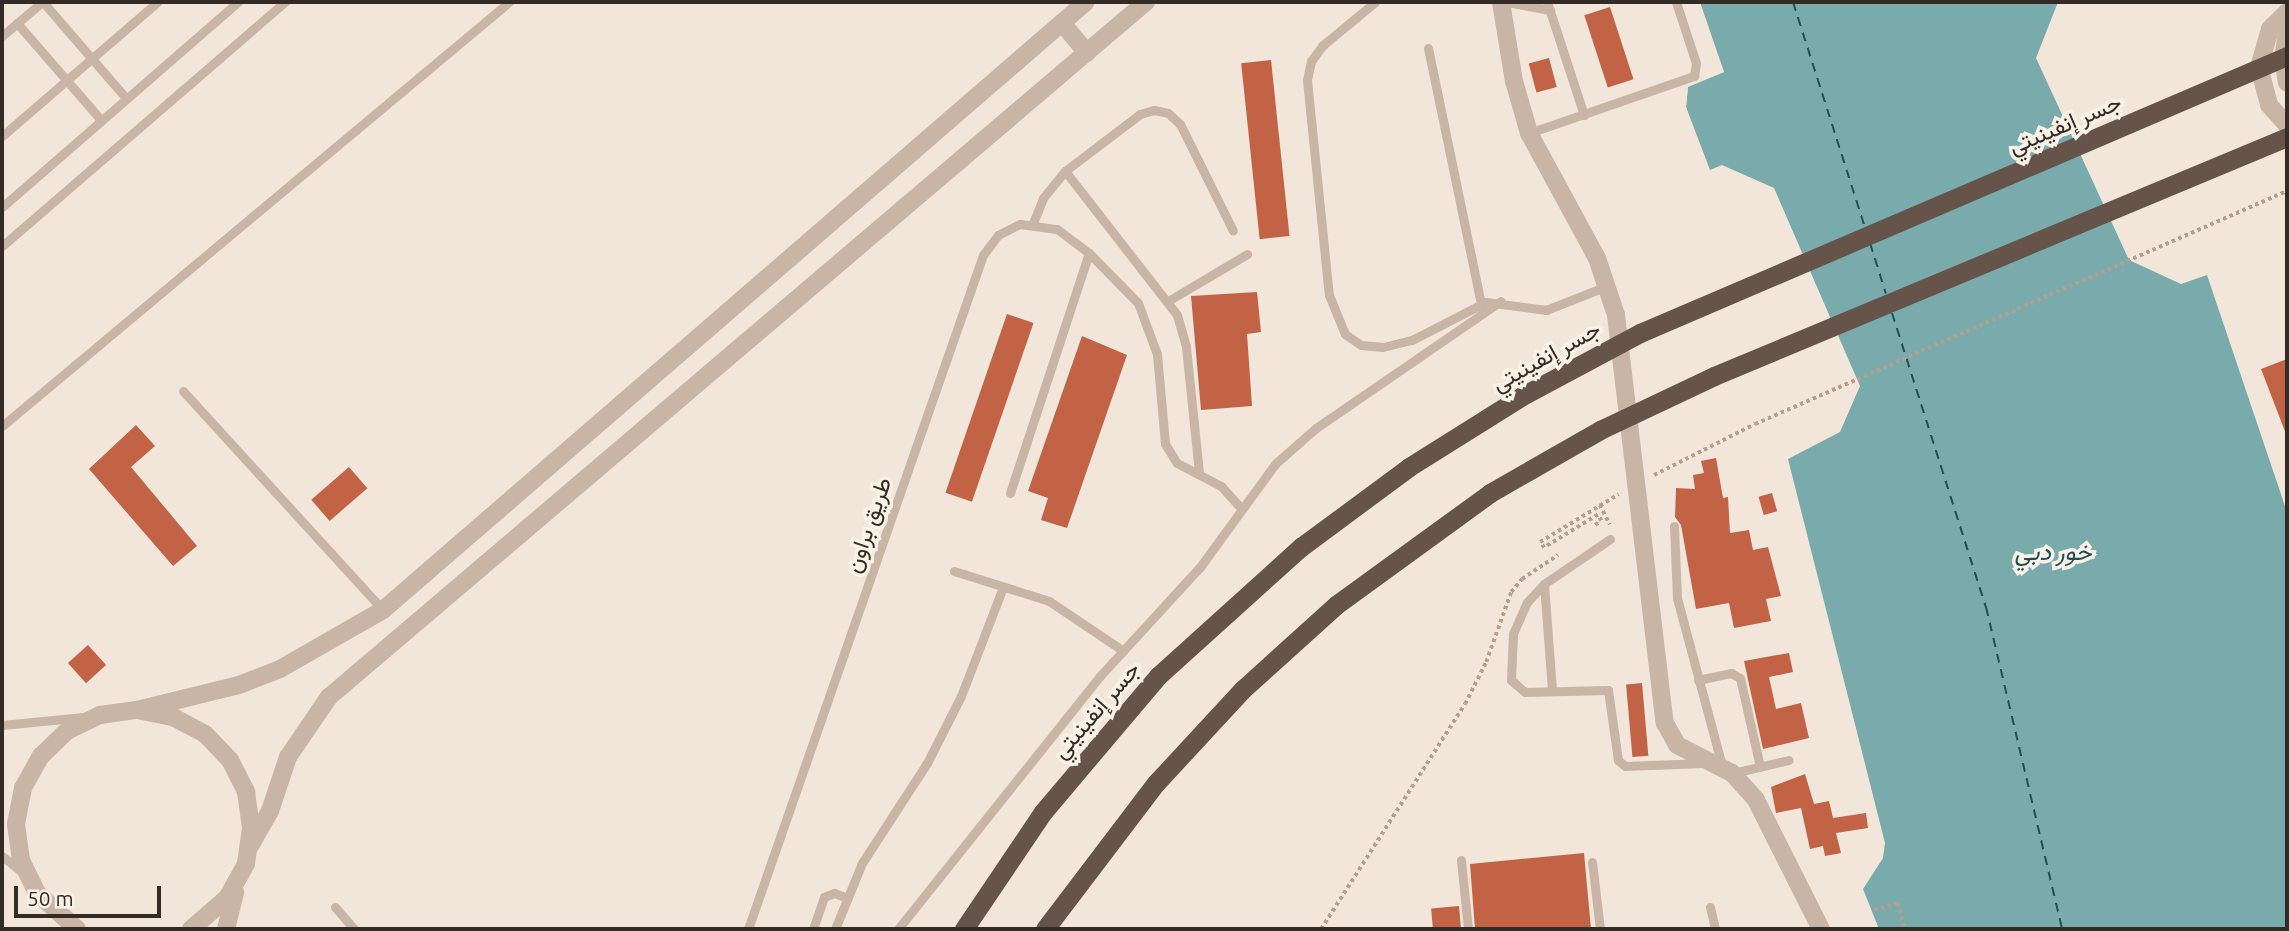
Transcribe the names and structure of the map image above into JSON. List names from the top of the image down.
{
  "streets": {
    "highway": ["جسر إنفينيتي"],
    "lane": ["طريق براون"]
  },
  "water": ["خور دبي"],
  "scale_bar": "50 m"
}
